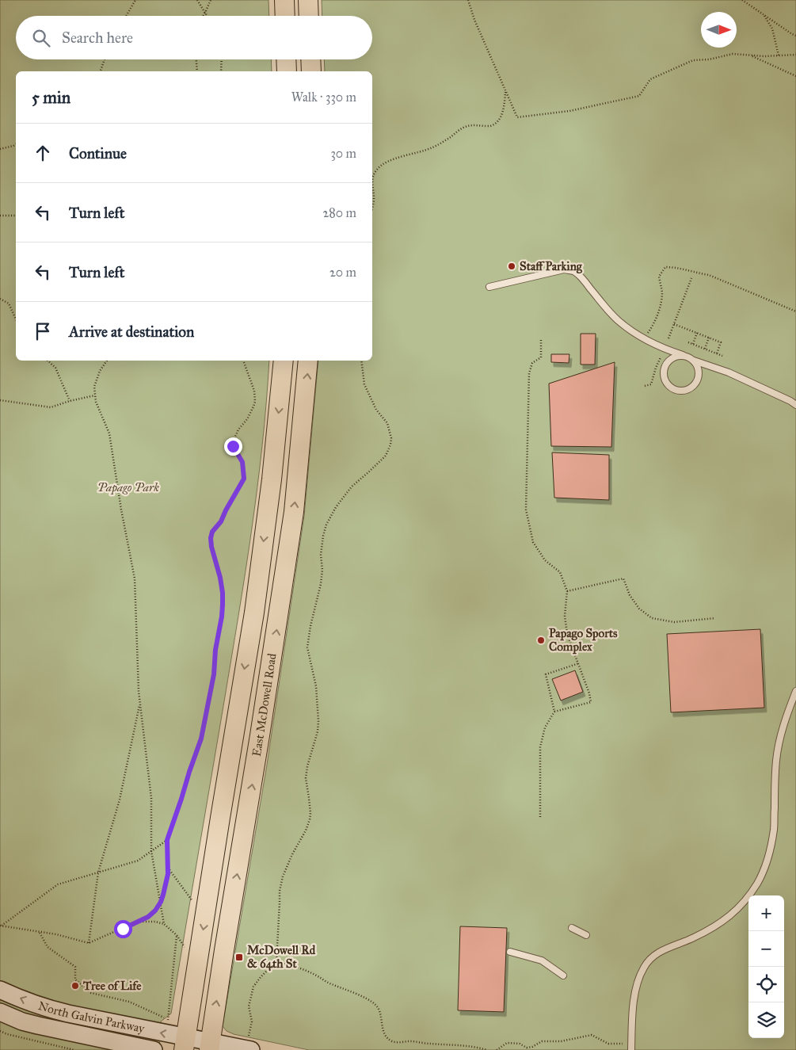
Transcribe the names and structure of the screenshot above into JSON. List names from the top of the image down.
{
  "streets": {
    "main road": ["East McDowell Road", "North Galvin Parkway"]
  },
  "crossings": [
    ["East McDowell Road", "North Galvin Parkway"]
  ],
  "parks": ["Papago Park"],
  "places": {
    "other": ["Staff Parking", "Papago Sports Complex", "Tree of Life"],
    "transit": ["McDowell Rd & 64th St"]
  },
  "north": "right",
  "page": {
    "search": "Search here",
    "heading": ["5 min", "Walk · 330 m"],
    "list": [
      ["Continue", "30 m"],
      ["Turn left", "280 m"],
      ["Turn left", "20 m"],
      "Arrive at destination"
    ],
    "map_buttons": ["+", "−"]
  }
}
